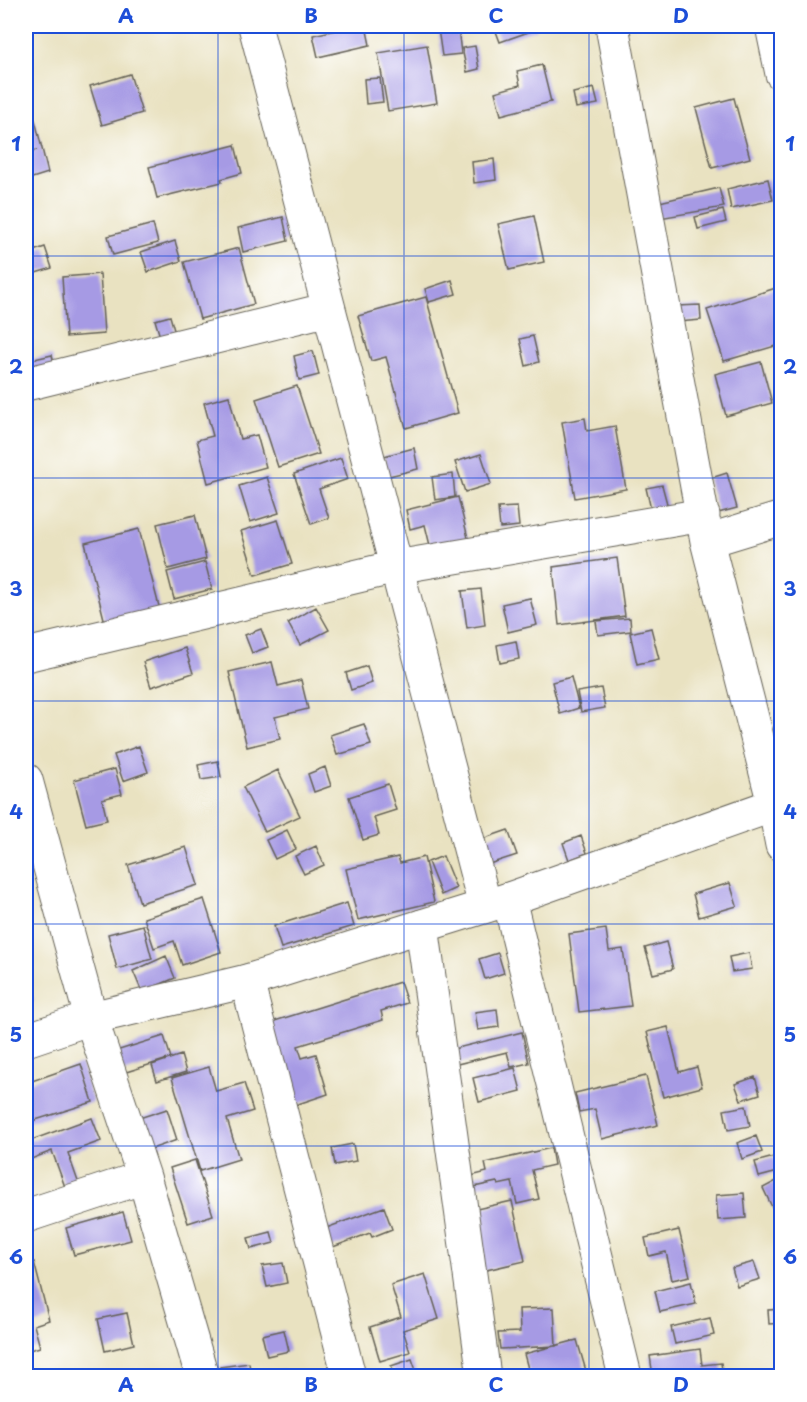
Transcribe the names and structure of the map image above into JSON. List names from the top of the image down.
{
  "grid": {
    "columns": [
      "A",
      "B",
      "C",
      "D"
    ],
    "rows": [
      "1",
      "2",
      "3",
      "4",
      "5",
      "6"
    ]
  }
}
